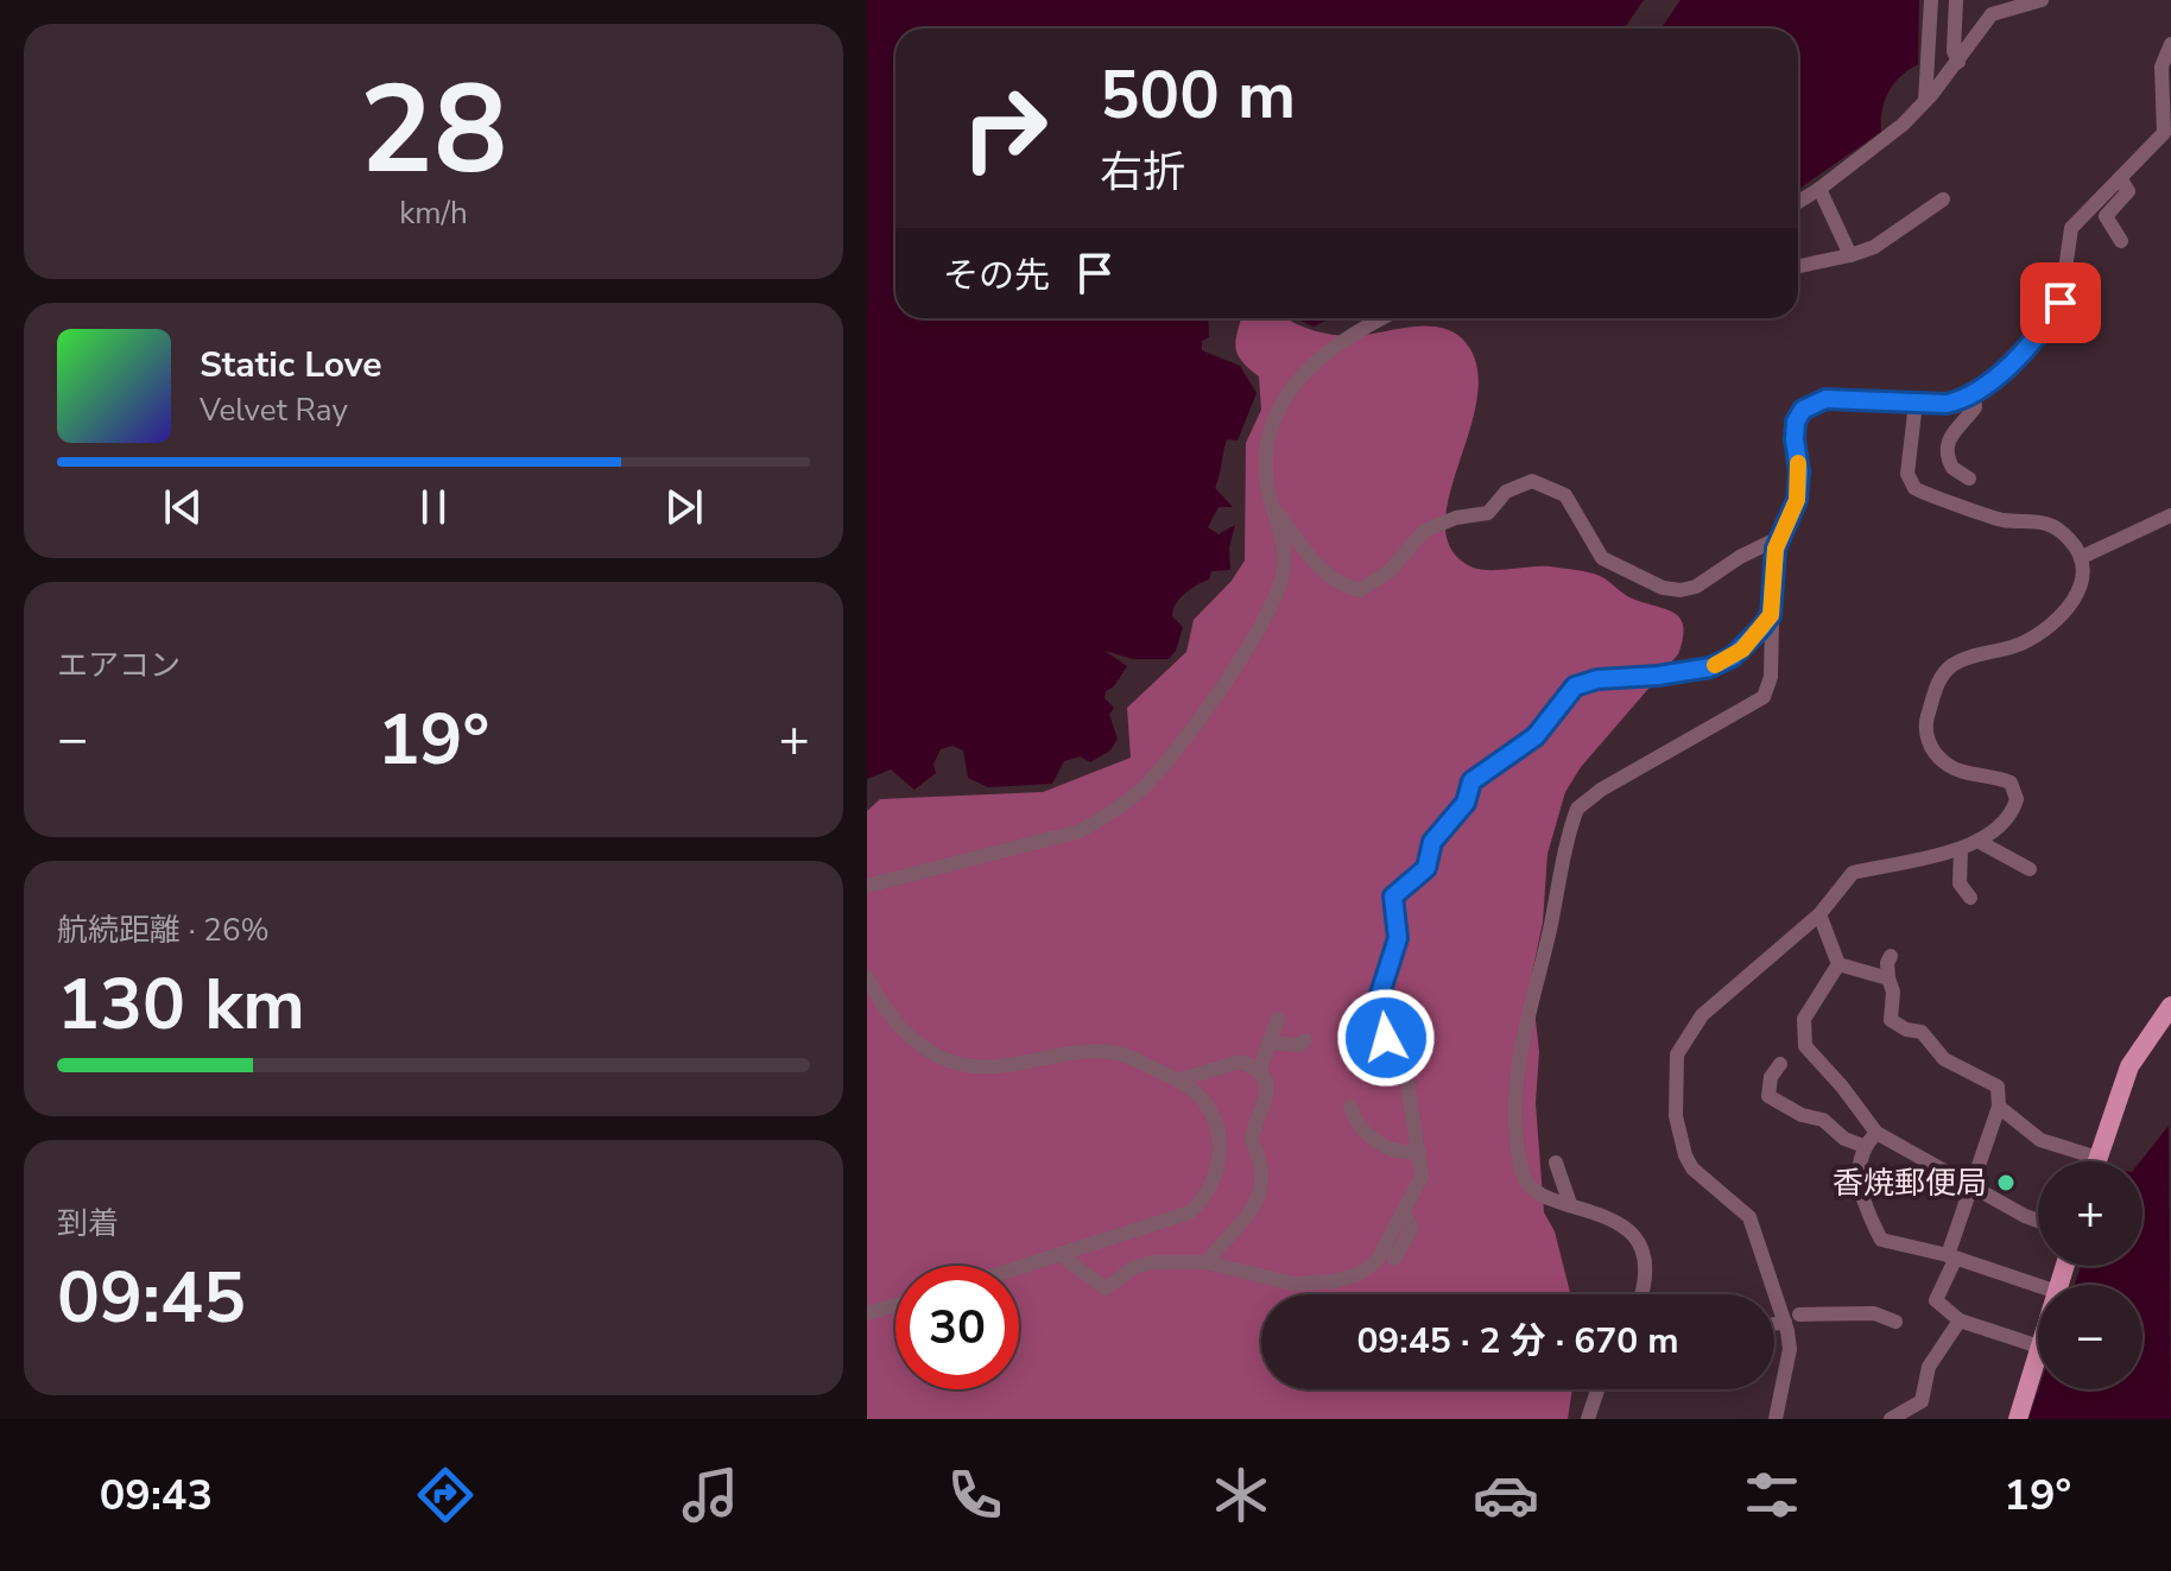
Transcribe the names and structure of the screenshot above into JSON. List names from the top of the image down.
{
  "places": ["香焼郵便局"],
  "page": {
    "tile": [
      ["28", "km/h"],
      "エアコン",
      ["航続距離 · 26%", "130 km"],
      ["到着", "09:45"]
    ],
    "turn": ["500 m", "右折"],
    "then": "その先",
    "song": ["Static Love", "Velvet Ray"],
    "heat": ["−", "19°", "+"],
    "map_buttons": ["+", "−"],
    "limit": "30",
    "trip": "09:45 · 2 分 · 670 m",
    "tabs": ["09:43", "19°"]
  }
}
